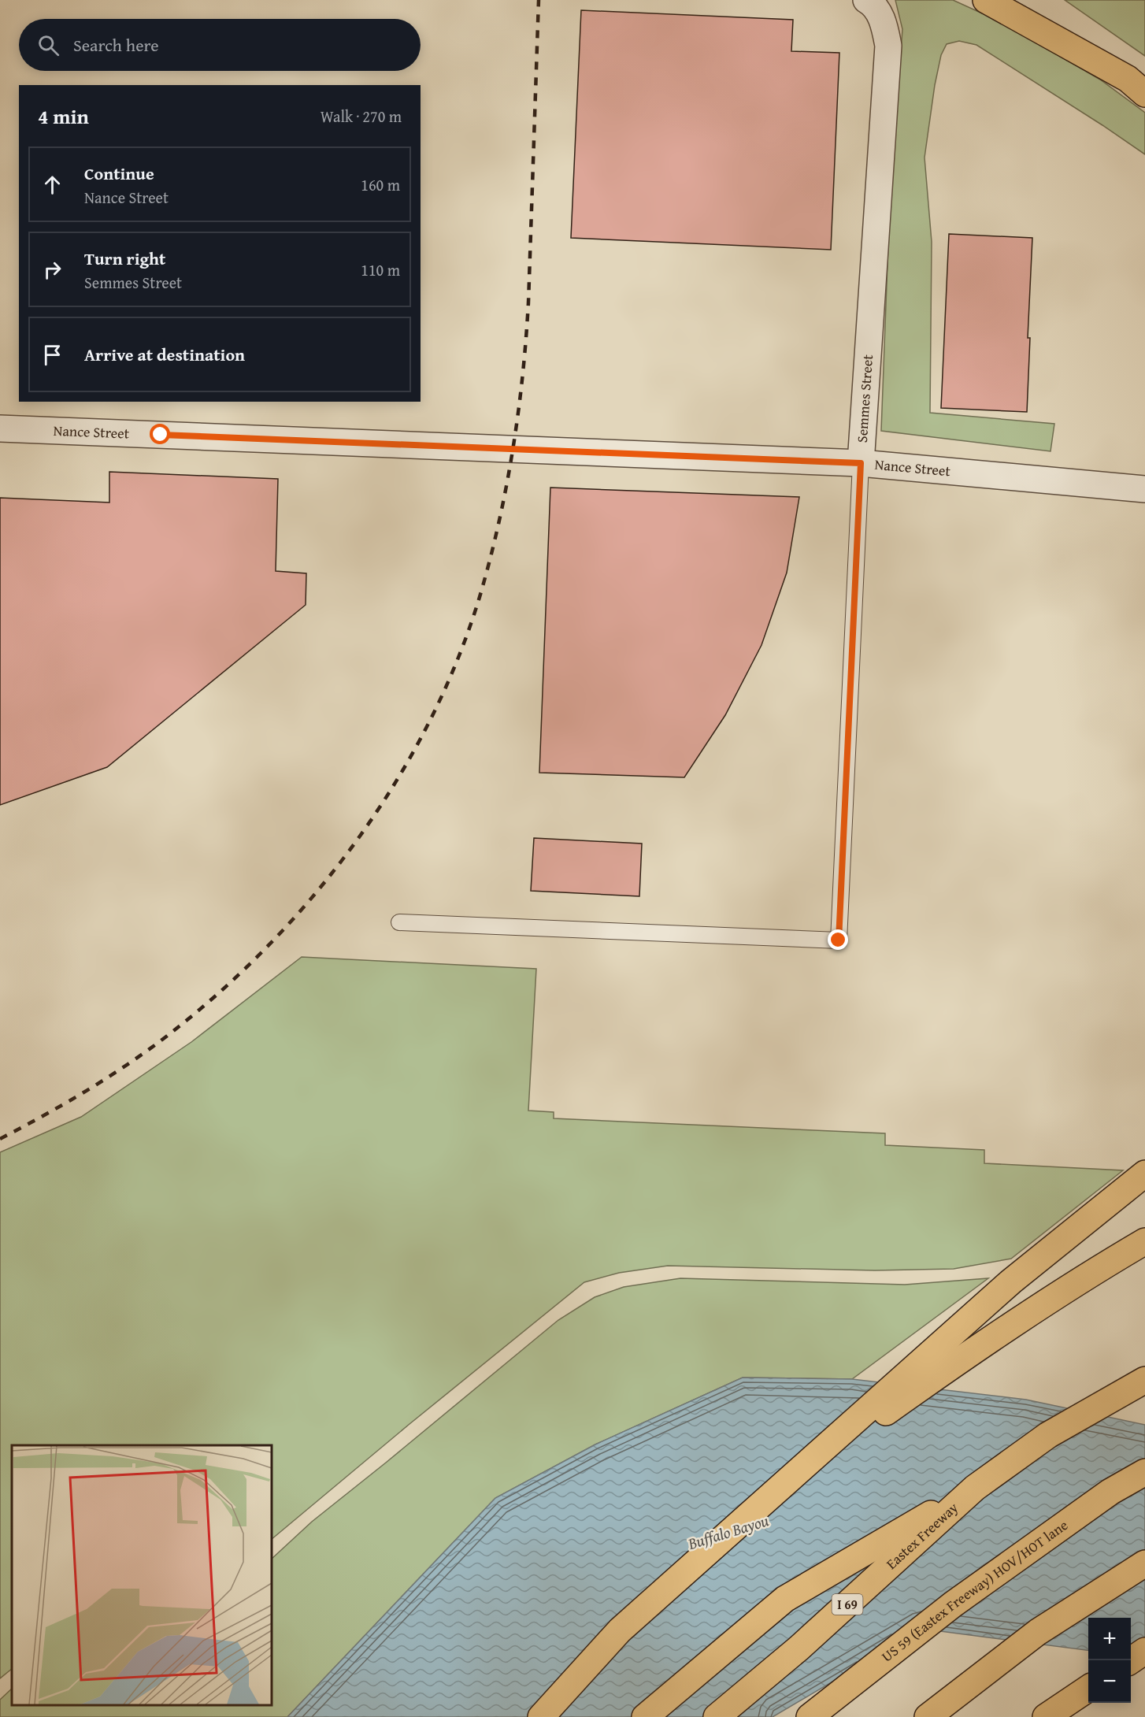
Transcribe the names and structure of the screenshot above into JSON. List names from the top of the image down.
{
  "streets": {
    "highway": ["Eastex Freeway", "US 59 (Eastex Freeway) HOV/HOT lane", "I 69"],
    "street": ["Semmes Street", "Nance Street"]
  },
  "crossings": [
    ["Semmes Street", "Nance Street"]
  ],
  "water": ["Buffalo Bayou"],
  "page": {
    "search": "Search here",
    "heading": ["4 min", "Walk · 270 m"],
    "list": [
      ["Continue", "Nance Street", "160 m"],
      ["Turn right", "Semmes Street", "110 m"],
      "Arrive at destination"
    ],
    "map_buttons": ["+", "−"]
  }
}
